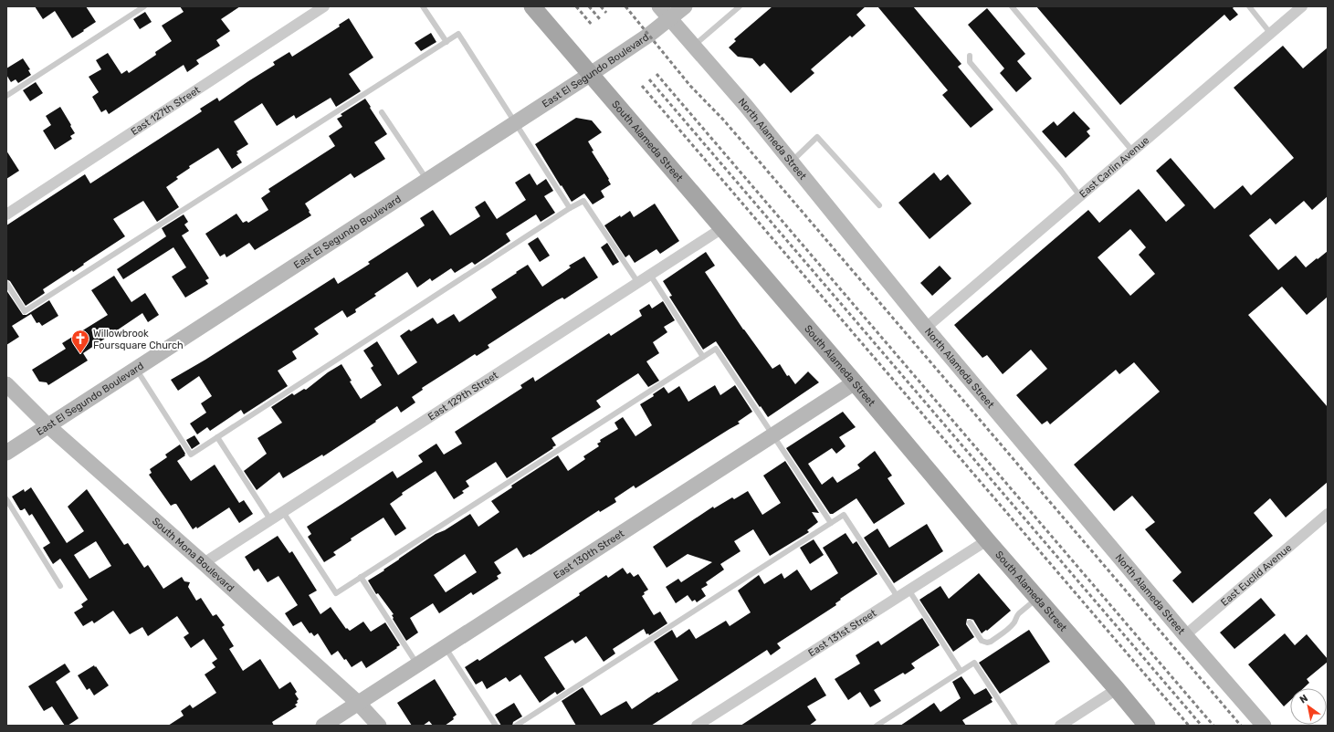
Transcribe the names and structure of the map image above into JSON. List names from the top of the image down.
{
  "streets": {
    "main road": ["South Alameda Street"],
    "street": [
      "East El Segundo Boulevard",
      "East 127th Street",
      "North Alameda Street",
      "East Carlin Avenue",
      "East 129th Street",
      "South Mona Boulevard",
      "East 130th Street",
      "East Euclid Avenue",
      "East 131st Street"
    ]
  },
  "crossings": [
    ["East El Segundo Boulevard", "North Alameda Street"],
    ["East El Segundo Boulevard", "South Alameda Street"],
    ["East El Segundo Boulevard", "South Mona Boulevard"],
    ["North Alameda Street", "East Carlin Avenue"],
    ["North Alameda Street", "East Euclid Avenue"],
    ["South Alameda Street", "East 129th Street"],
    ["South Alameda Street", "East 130th Street"],
    ["South Alameda Street", "East 131st Street"],
    ["East 129th Street", "South Mona Boulevard"],
    ["South Mona Boulevard", "East 130th Street"]
  ],
  "places": {
    "church": ["Willowbrook Foursquare Church"]
  },
  "north": "top left"
}
